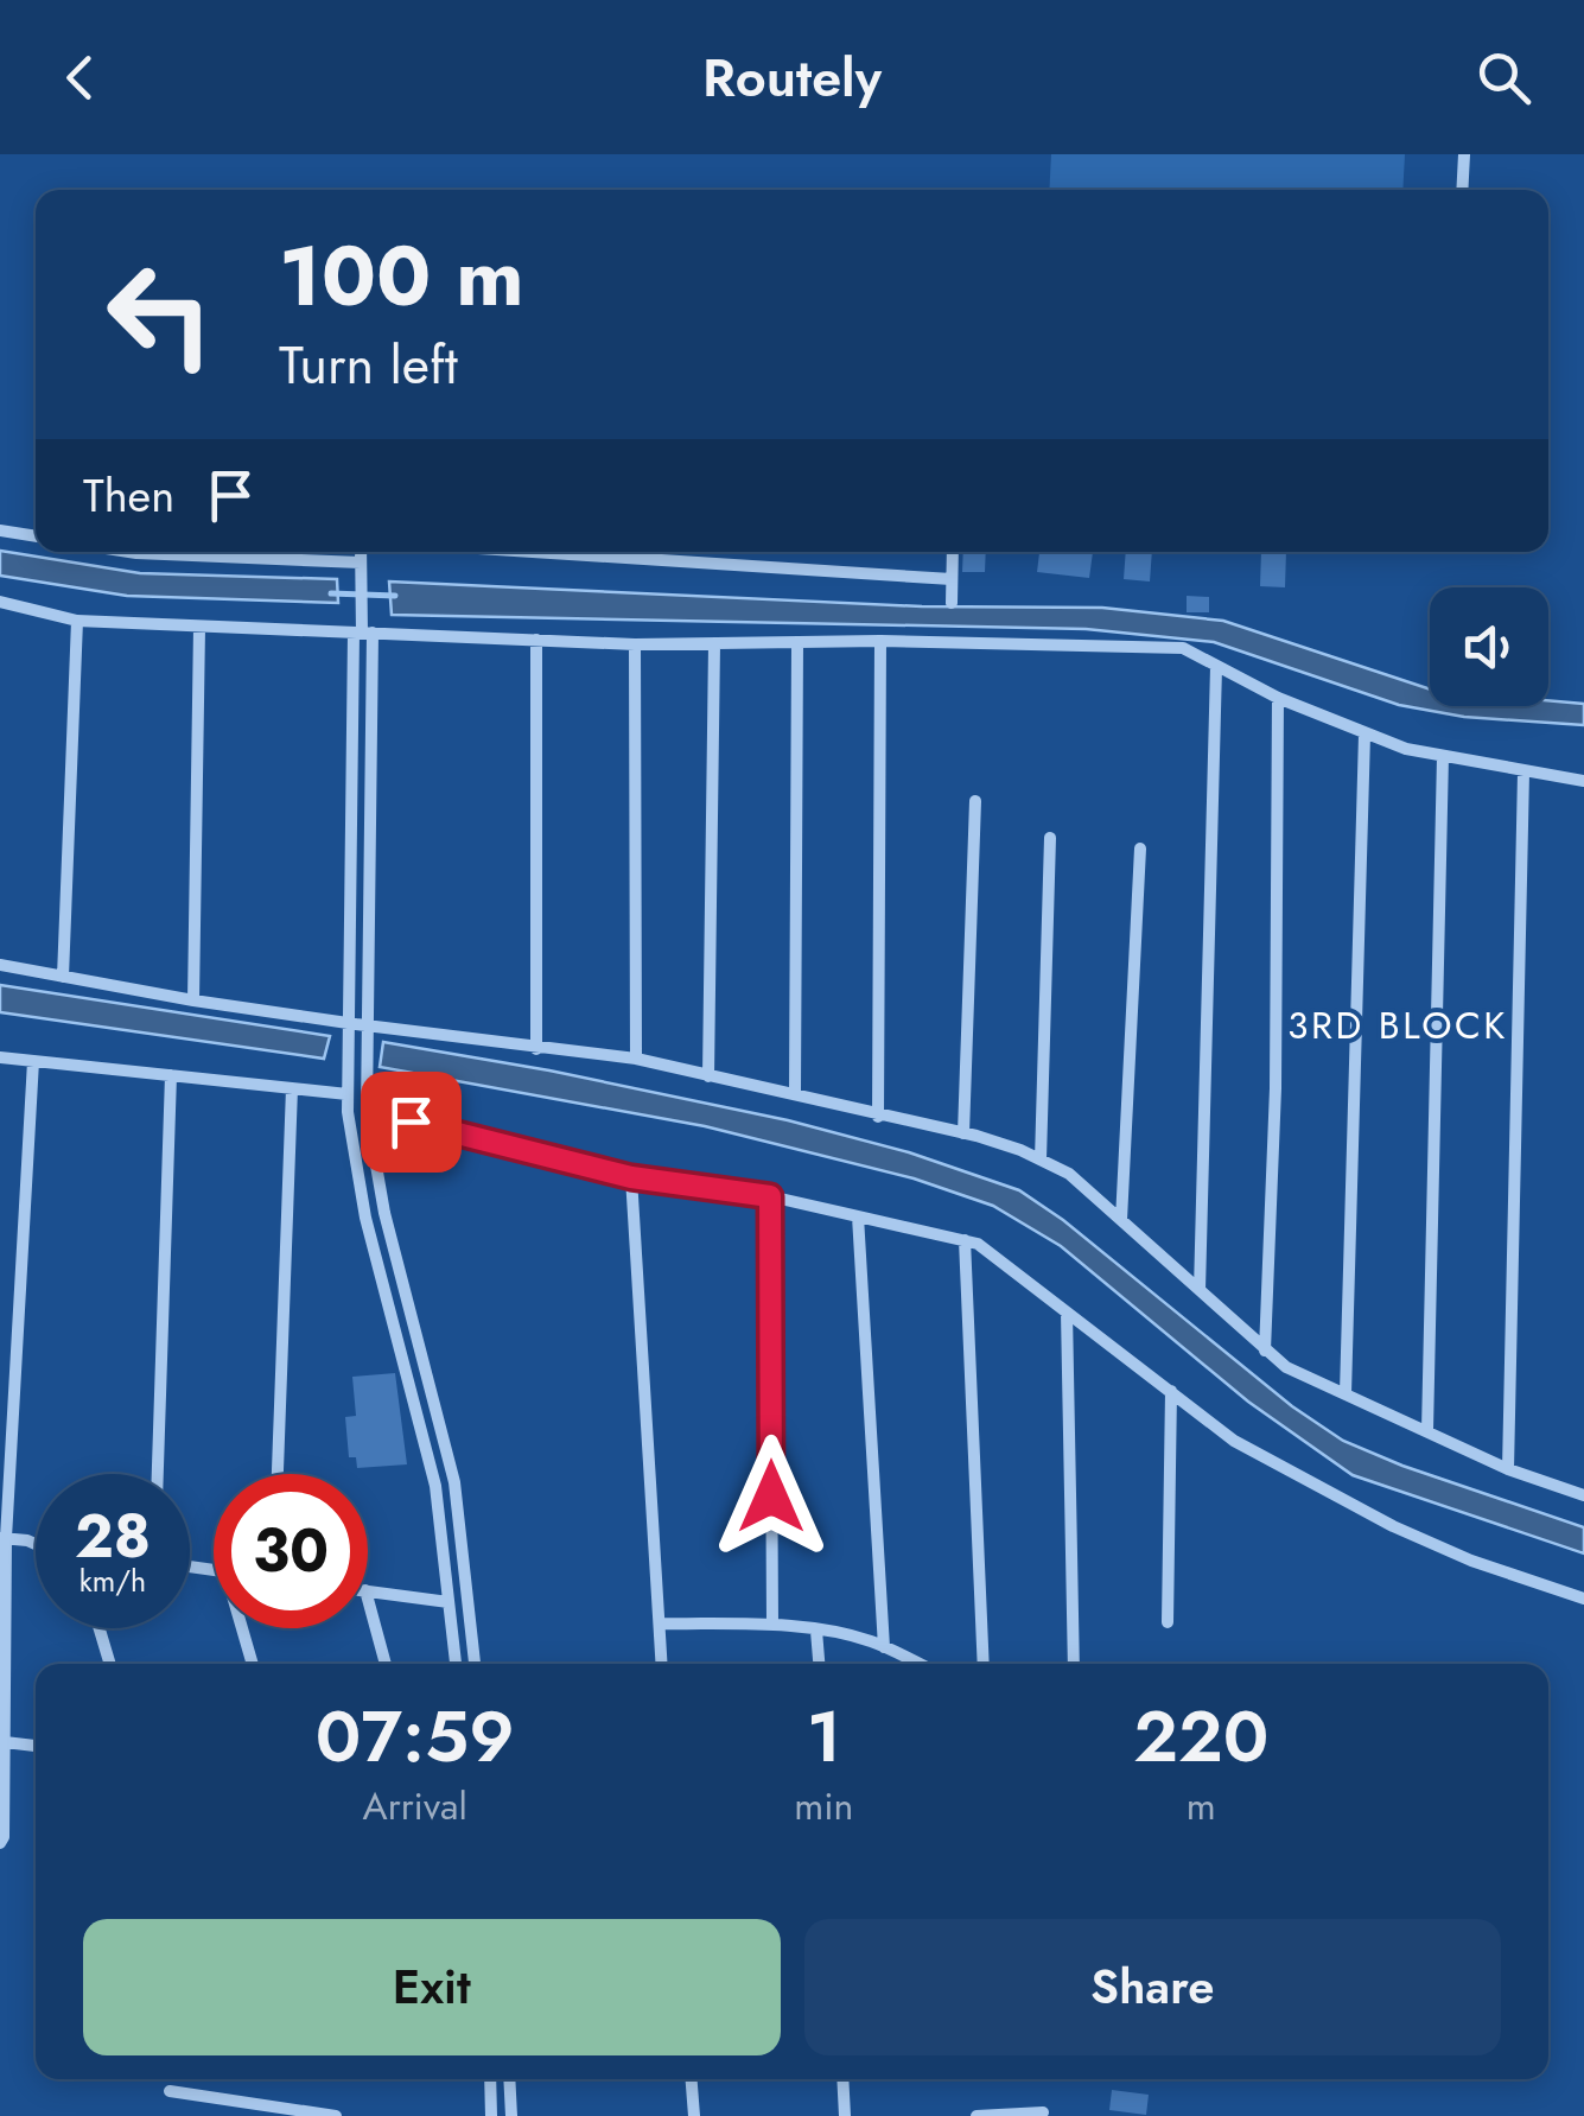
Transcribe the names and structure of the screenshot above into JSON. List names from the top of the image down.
{
  "districts": ["3RD BLOCK"],
  "page": {
    "header": "Routely",
    "turn": ["100 m", "Turn left"],
    "then": "Then",
    "speed": "28 km/h",
    "limit": "30",
    "eta": [
      "07:59",
      "Arrival",
      "1",
      "min",
      "220",
      "m"
    ],
    "buttons": ["Exit", "Share"]
  }
}
